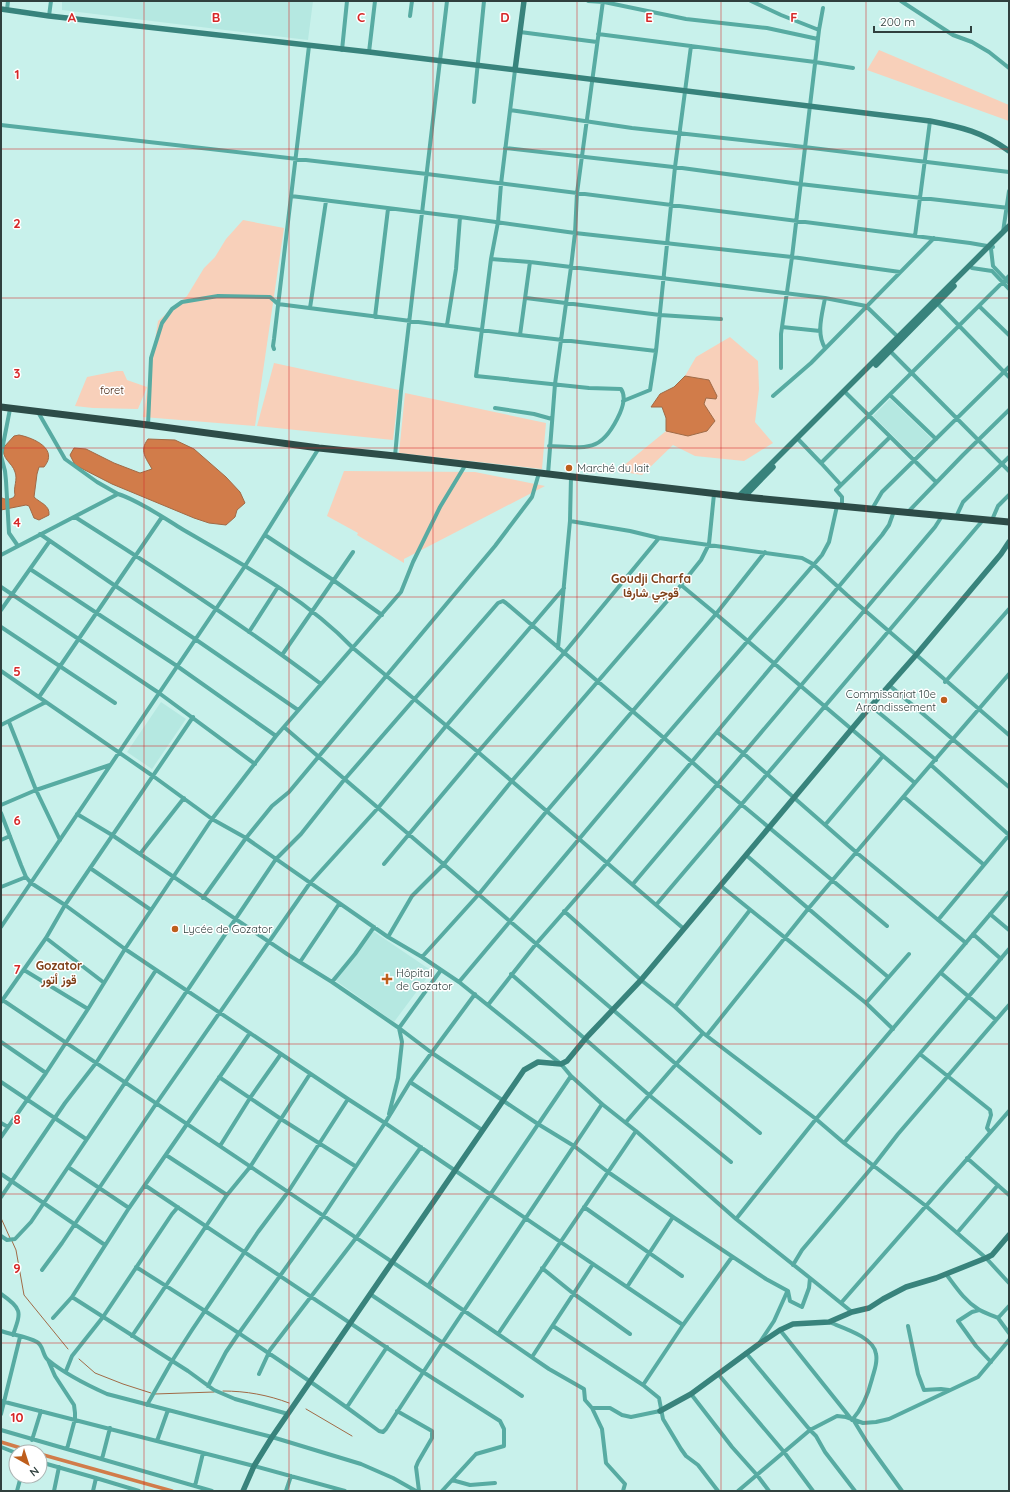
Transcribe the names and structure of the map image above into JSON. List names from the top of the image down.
{
  "districts": ["Goudji Charfa قوجي شارفا", "Gozator قوز أتور"],
  "parks": ["foret"],
  "places": {
    "other": ["Marché du lait", "Commissariat 10e Arrondissement", "Lycée de Gozator"],
    "health": ["Hôpital de Gozator"]
  },
  "scale_bar": "200 m",
  "north": "bottom right",
  "grid": {
    "columns": [
      "A",
      "B",
      "C",
      "D",
      "E",
      "F"
    ],
    "rows": [
      "1",
      "2",
      "3",
      "4",
      "5",
      "6",
      "7",
      "8",
      "9",
      "10"
    ]
  }
}
